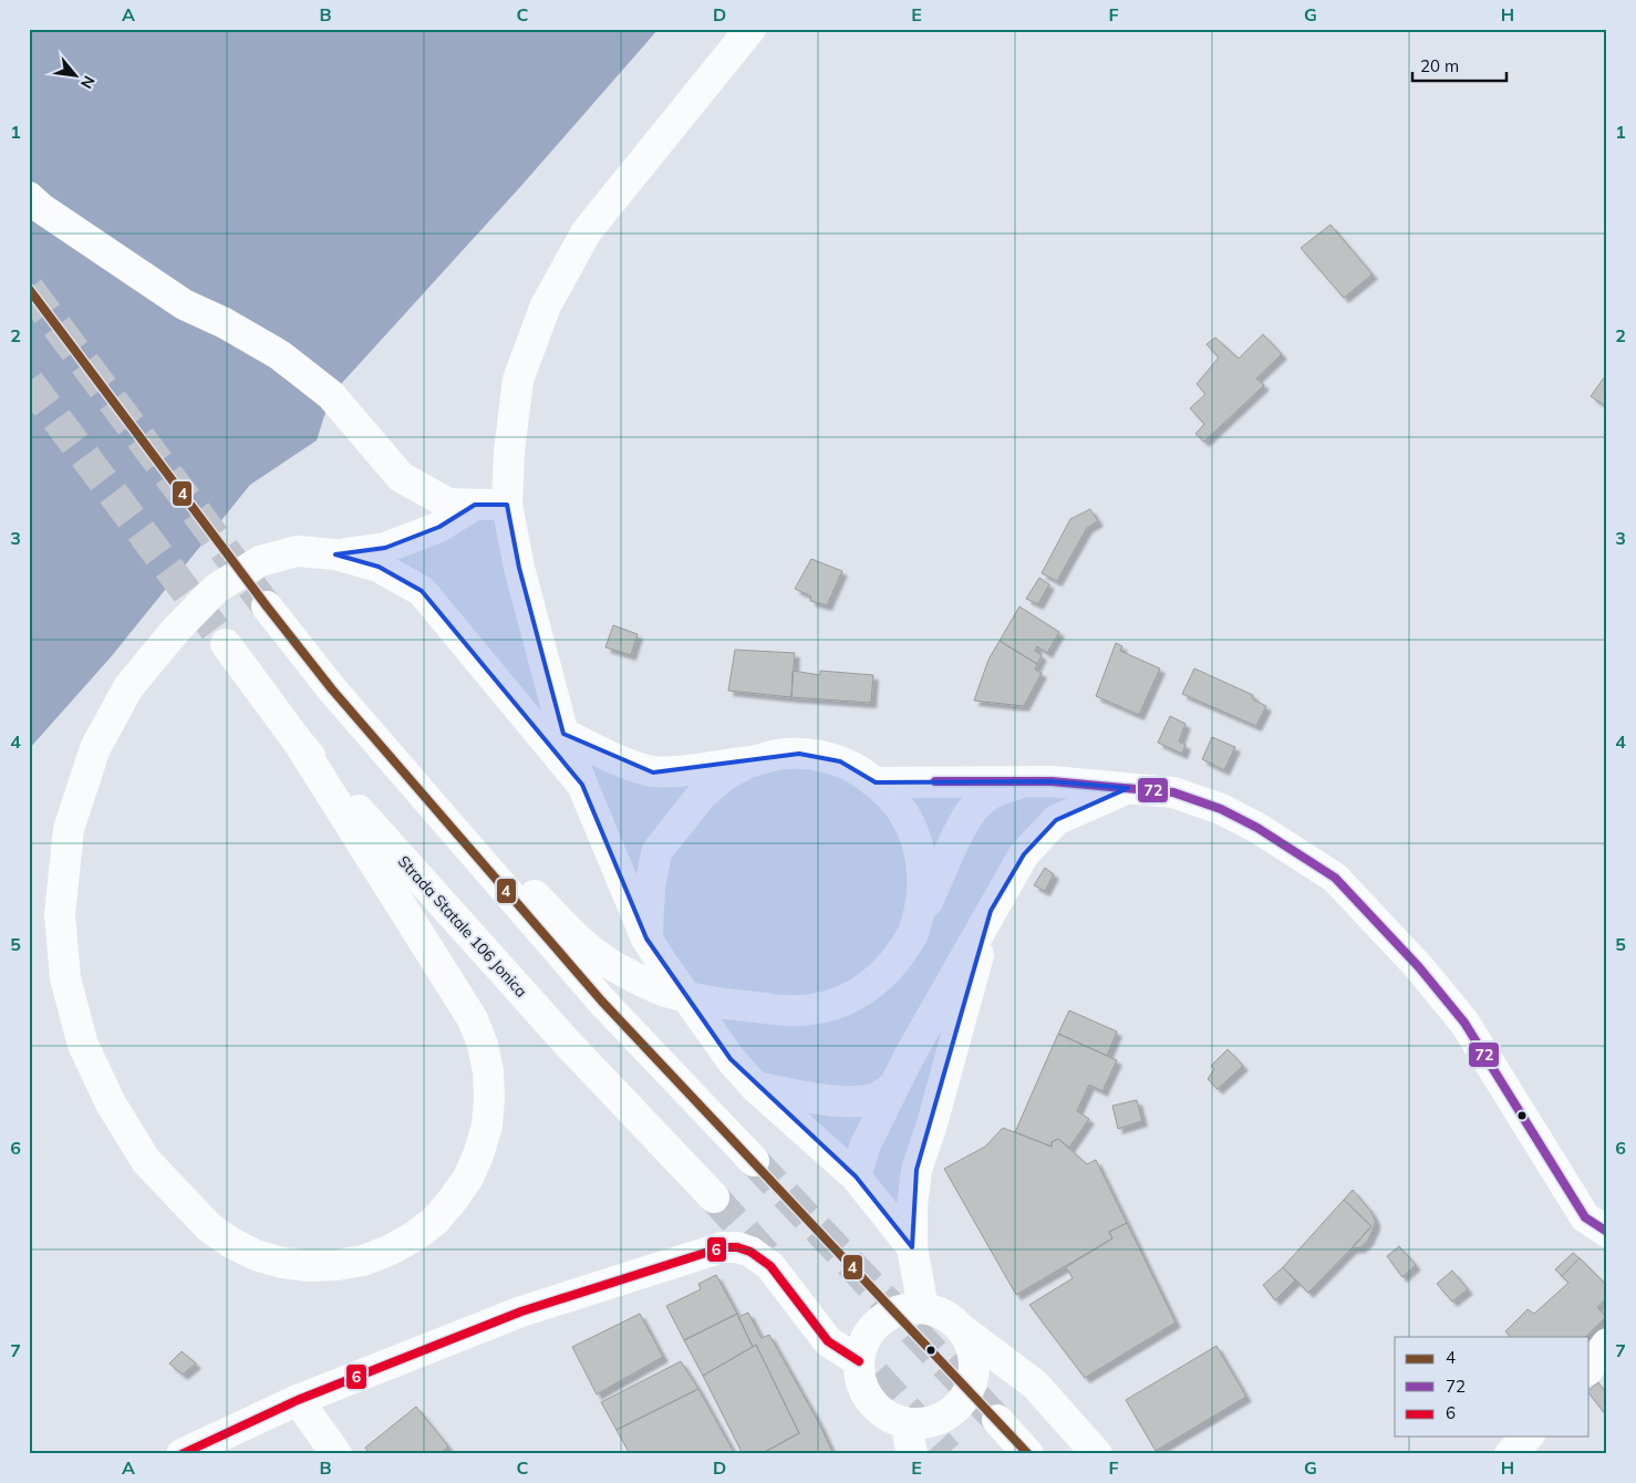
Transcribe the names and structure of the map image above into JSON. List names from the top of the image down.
{
  "streets": {
    "main road": ["Strada Statale 106 Jonica"]
  },
  "lines": ["transit line 4", "transit line 72", "transit line 6"],
  "legend": ["4", "72", "6"],
  "scale_bar": "20 m",
  "north": "bottom right",
  "grid": {
    "columns": [
      "A",
      "B",
      "C",
      "D",
      "E",
      "F",
      "G",
      "H"
    ],
    "rows": [
      "1",
      "2",
      "3",
      "4",
      "5",
      "6",
      "7"
    ]
  }
}
